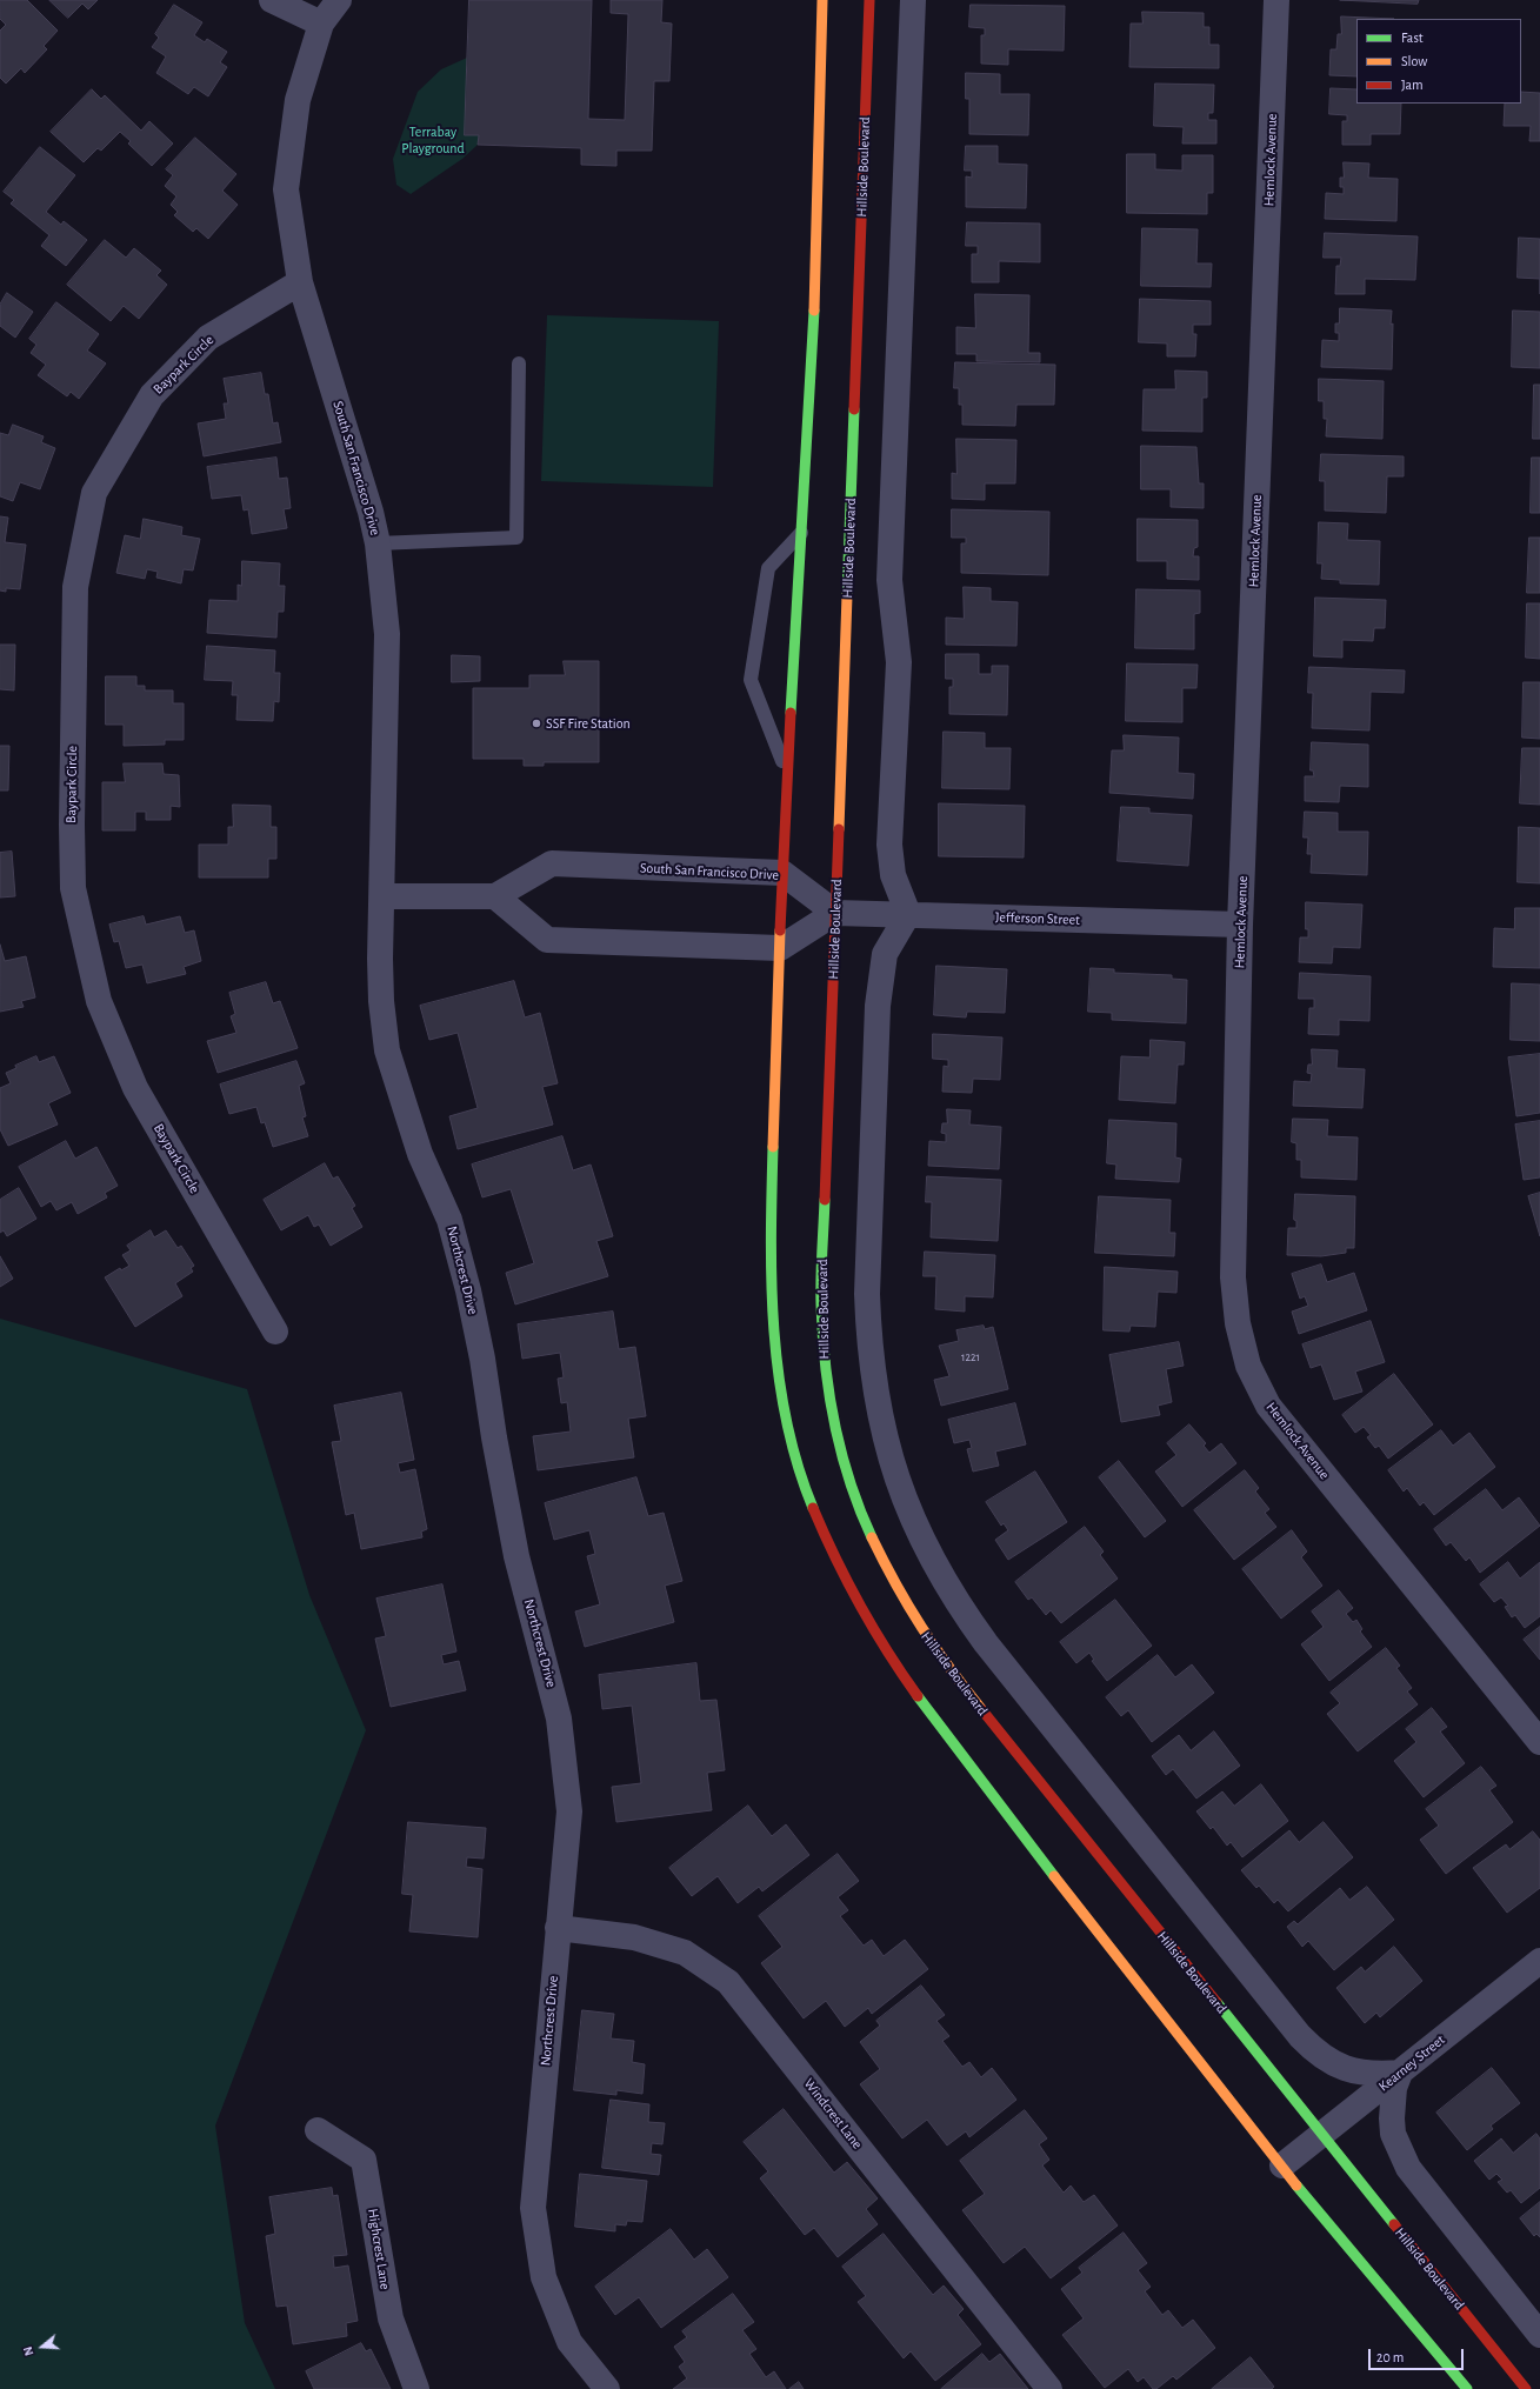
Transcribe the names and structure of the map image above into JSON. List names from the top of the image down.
{
  "streets": {
    "main road": ["Hillside Boulevard"],
    "street": [
      "Hemlock Avenue",
      "Baypark Circle",
      "South San Francisco Drive",
      "Jefferson Street",
      "Northcrest Drive",
      "Kearney Street",
      "Windcrest Lane",
      "Highcrest Lane"
    ]
  },
  "crossings": [
    ["Hemlock Avenue", "Jefferson Street"],
    ["Hillside Boulevard", "South San Francisco Drive"],
    ["Hillside Boulevard", "Jefferson Street"],
    ["Hillside Boulevard", "Kearney Street"],
    ["Baypark Circle", "South San Francisco Drive"],
    ["South San Francisco Drive", "Jefferson Street"],
    ["South San Francisco Drive", "Northcrest Drive"],
    ["Northcrest Drive", "Windcrest Lane"]
  ],
  "parks": ["Terrabay Playground"],
  "places": ["SSF Fire Station"],
  "house_numbers": ["1221"],
  "legend": ["Fast", "Slow", "Jam"],
  "scale_bar": "20 m",
  "north": "left"
}
